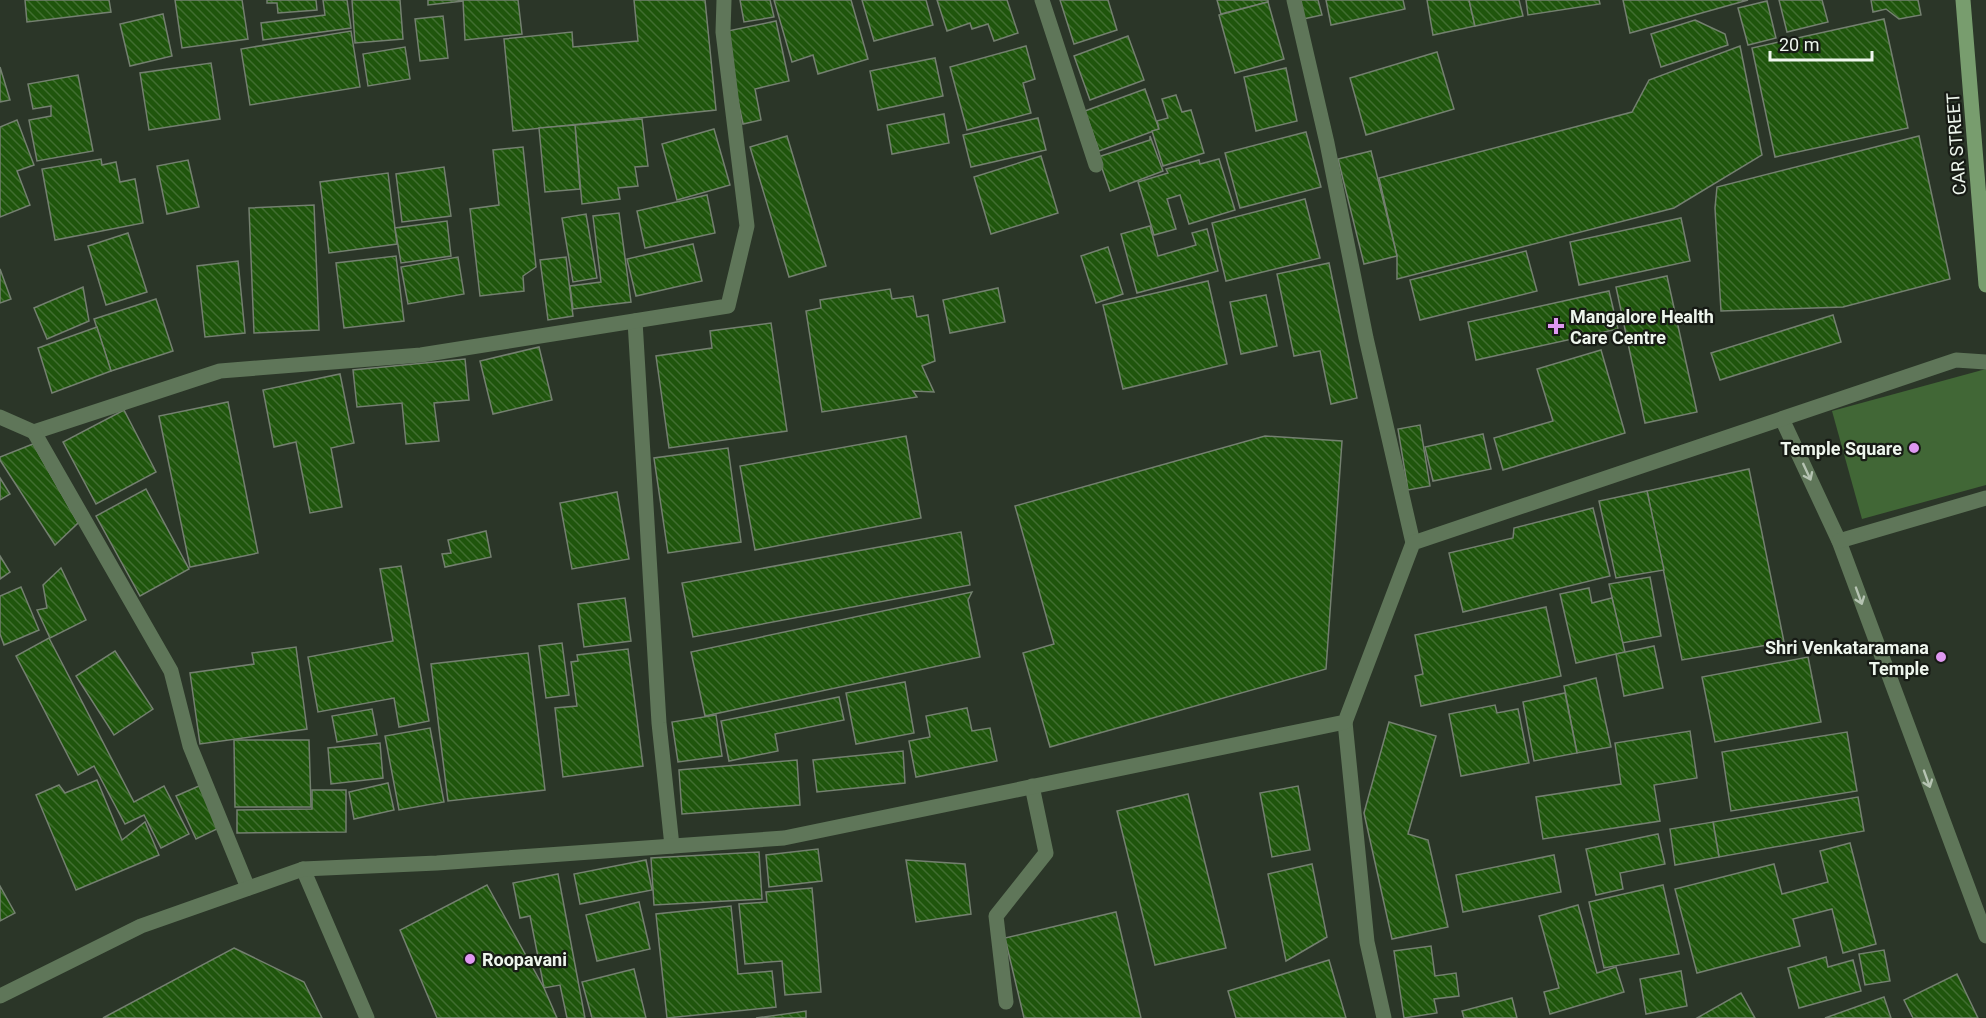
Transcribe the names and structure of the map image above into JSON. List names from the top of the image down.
{
  "streets": {
    "main road": ["CAR STREET"]
  },
  "places": {
    "health": ["Mangalore Health Care Centre"],
    "other": ["Temple Square", "Shri Venkataramana Temple", "Roopavani"]
  },
  "scale_bar": "20 m"
}
